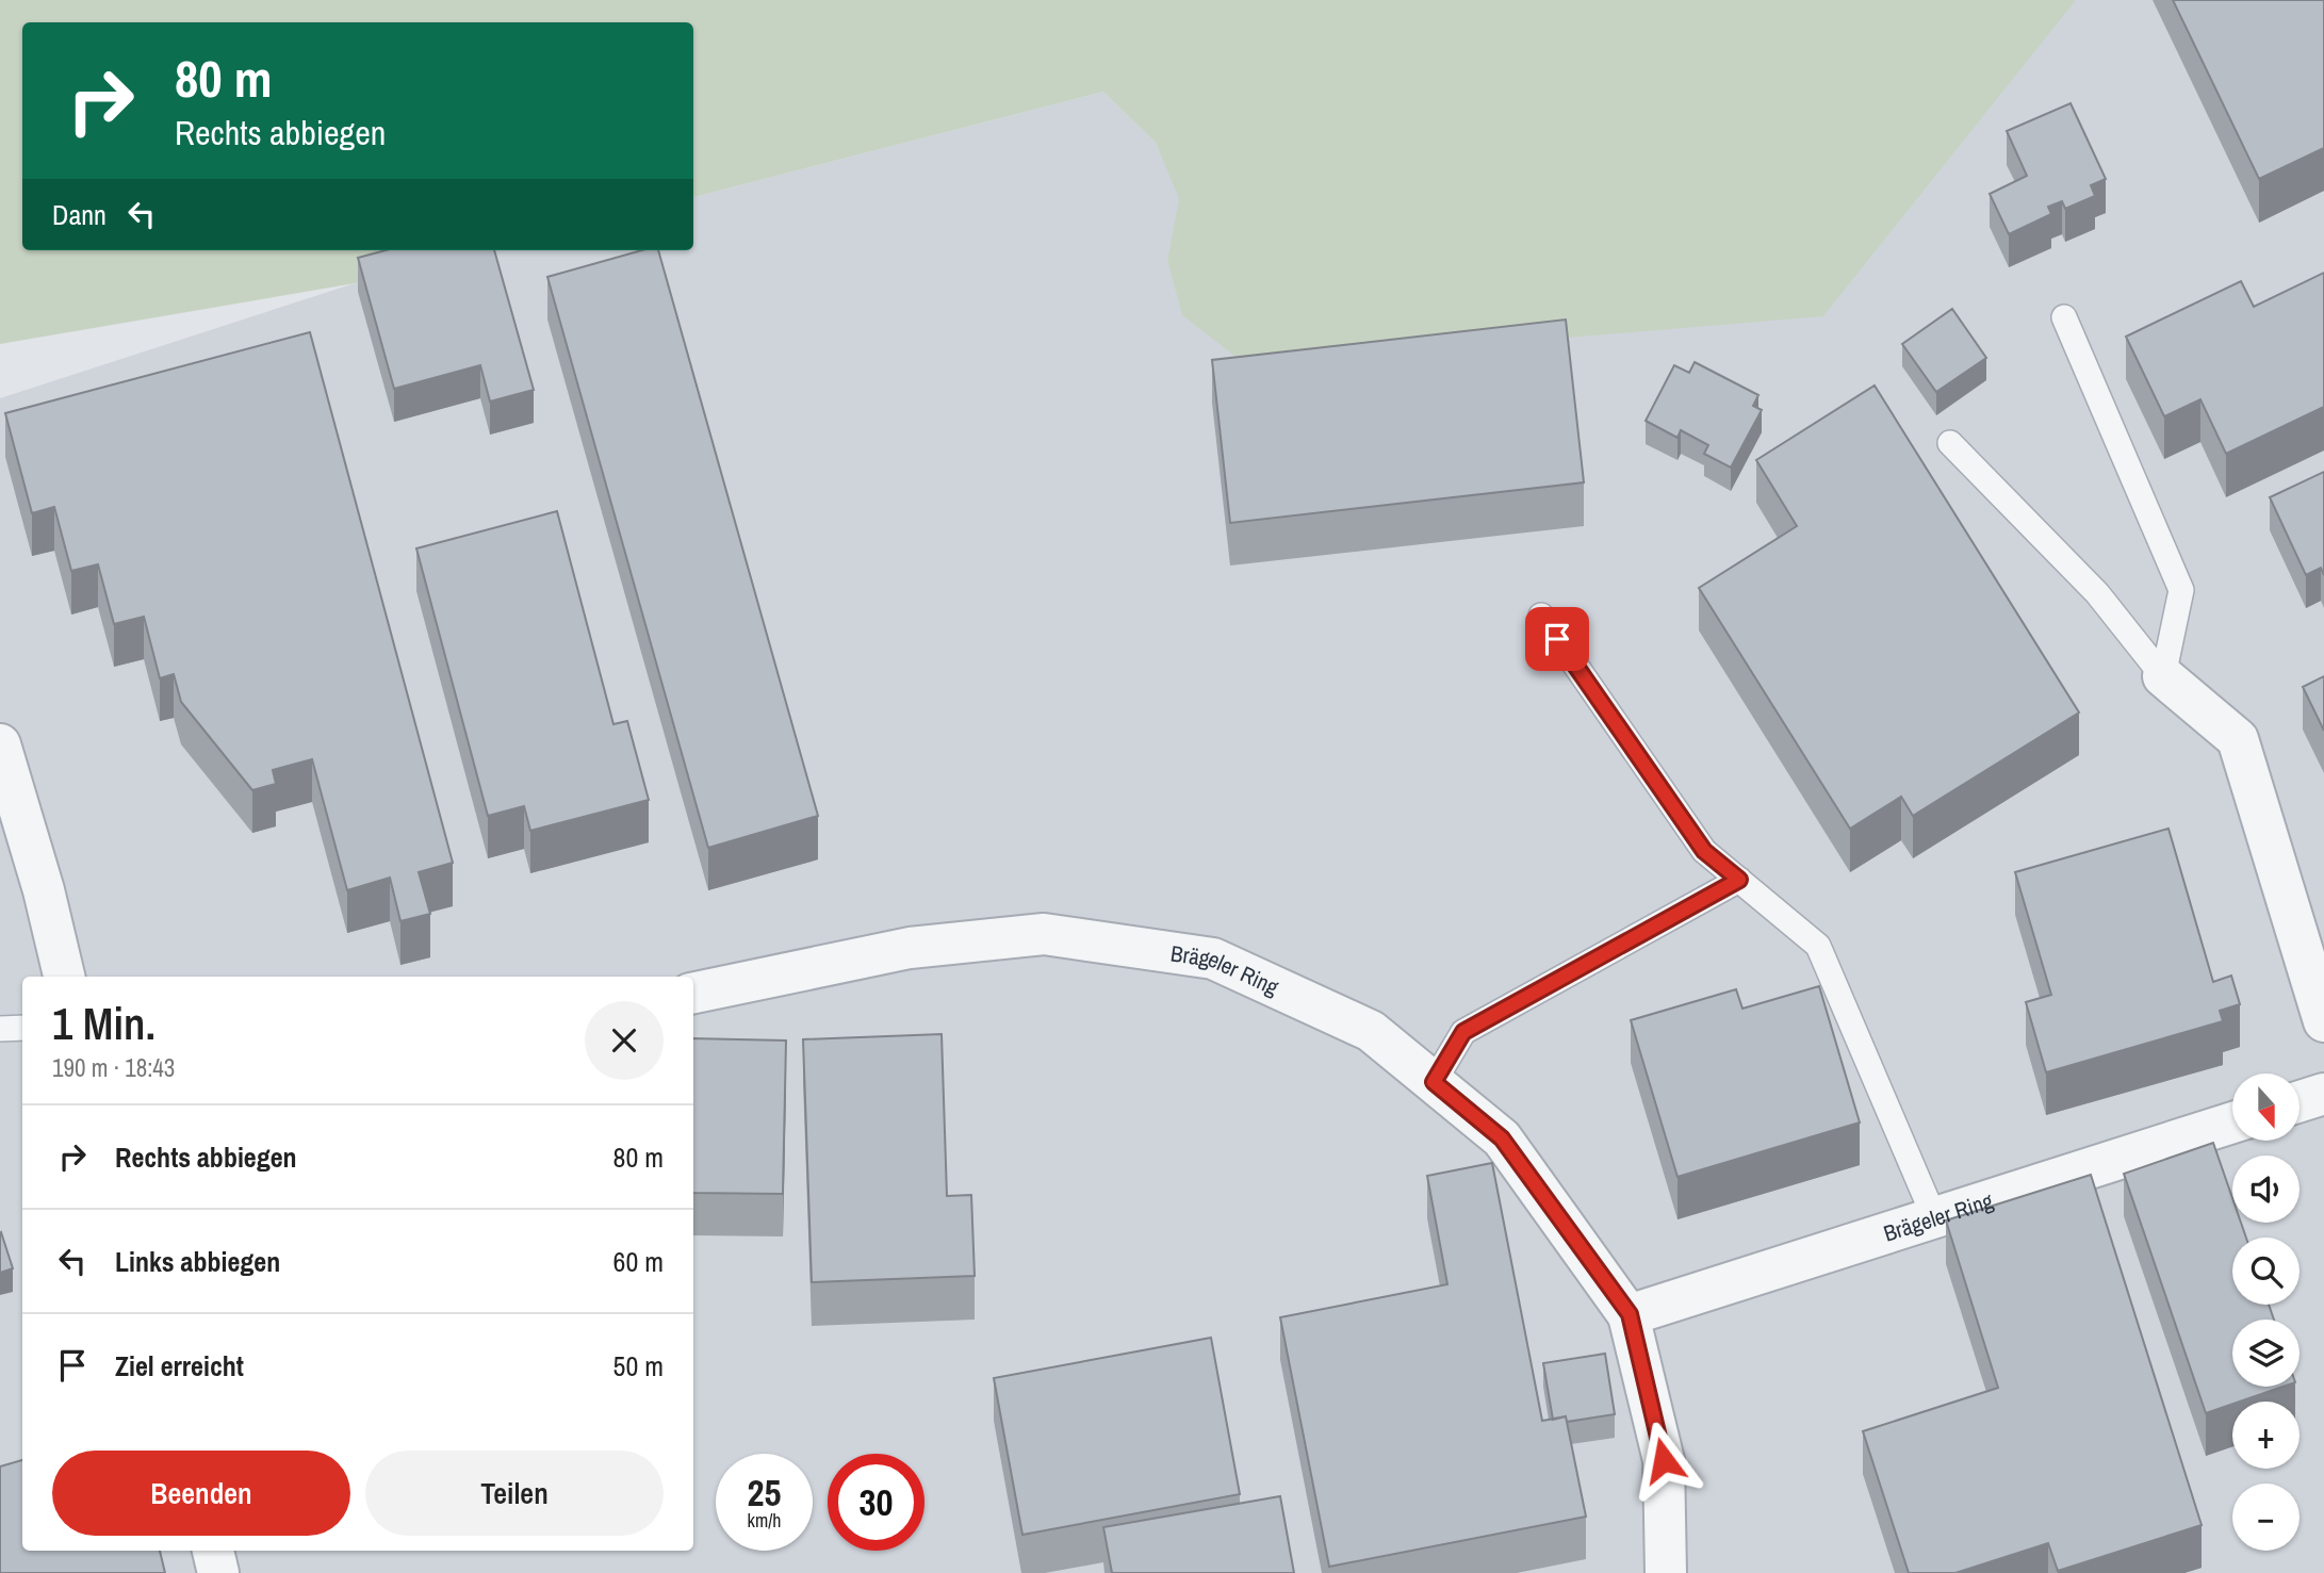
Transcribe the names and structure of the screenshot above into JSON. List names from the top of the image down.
{
  "streets": {
    "street": ["Brägeler Ring"]
  },
  "north": "bottom",
  "page": {
    "turn": ["80 m", "Rechts abbiegen"],
    "then": "Dann",
    "heading": ["1 Min.", "190 m · 18:43"],
    "map_buttons": ["+", "−"],
    "list": [
      {
        "name": "Rechts abbiegen",
        "value": "80 m"
      },
      {
        "name": "Links abbiegen",
        "value": "60 m"
      },
      {
        "name": "Ziel erreicht",
        "value": "50 m"
      }
    ],
    "buttons": ["Beenden", "Teilen"],
    "speed": "25 km/h",
    "limit": "30"
  }
}
